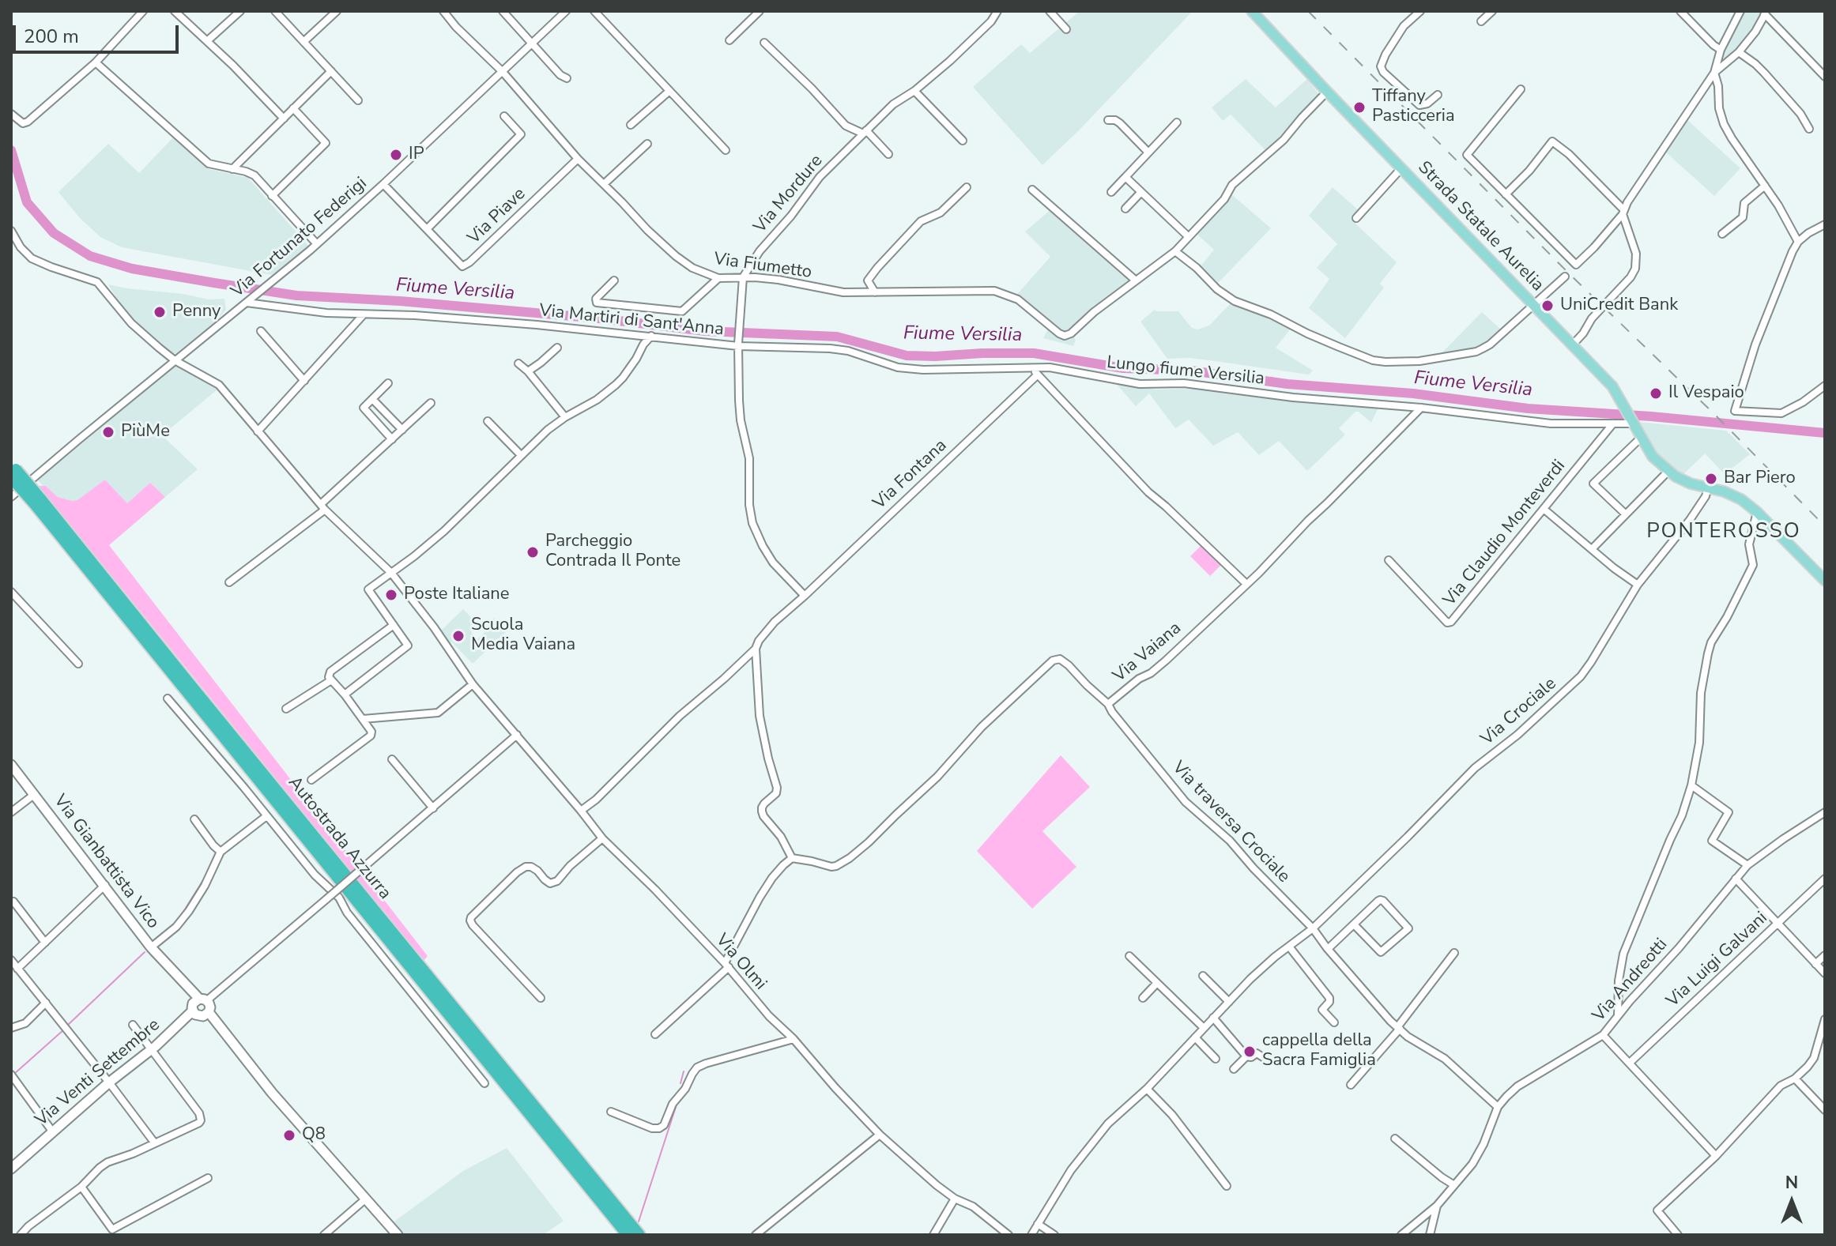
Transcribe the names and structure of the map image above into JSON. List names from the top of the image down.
{
  "streets": {
    "highway": ["Autostrada Azzurra"],
    "main road": ["Strada Statale Aurelia", "Via Gianbattista Vico", "Via Venti Settembre"],
    "street": [
      "Via Mordure",
      "Via Piave",
      "Via Fortunato Federigi",
      "Via Fiumetto",
      "Via Martiri di Sant'Anna",
      "Lungo fiume Versilia",
      "Via Fontana",
      "Via Claudio Monteverdi",
      "Via Vaiana",
      "Via Crociale",
      "Via traversa Crociale",
      "Via Luigi Galvani",
      "Via Olmi",
      "Via Andreotti"
    ]
  },
  "crossings": [
    ["Via Mordure", "Via Fiumetto"],
    ["Via Mordure", "Via Martiri di Sant'Anna"],
    ["Via Mordure", "Lungo fiume Versilia"],
    ["Via Piave", "Via Fortunato Federigi"],
    ["Via Piave", "Via Fiumetto"],
    ["Strada Statale Aurelia", "Via Fiumetto"],
    ["Strada Statale Aurelia", "Lungo fiume Versilia"],
    ["Strada Statale Aurelia", "Via Crociale"],
    ["Via Fortunato Federigi", "Via Fiumetto"],
    ["Via Fortunato Federigi", "Via Martiri di Sant'Anna"],
    ["Via Fortunato Federigi", "Via Olmi"],
    ["Via Martiri di Sant'Anna", "Lungo fiume Versilia"],
    ["Via Martiri di Sant'Anna", "Via Fontana"],
    ["Lungo fiume Versilia", "Via Claudio Monteverdi"],
    ["Lungo fiume Versilia", "Via Vaiana"],
    ["Via Vaiana", "Via traversa Crociale"],
    ["Via Crociale", "Via traversa Crociale"],
    ["Via Gianbattista Vico", "Via Venti Settembre"],
    ["Via Olmi", "Via Venti Settembre"]
  ],
  "districts": ["PONTEROSSO"],
  "water": ["Fiume Versilia"],
  "places": [
    "Tiffany Pasticceria",
    "IP",
    "UniCredit Bank",
    "Penny",
    "Il Vespaio",
    "PiùMe",
    "Bar Piero",
    "Parcheggio Contrada Il Ponte",
    "Poste Italiane",
    "Scuola Media Vaiana",
    "cappella della Sacra Famiglia",
    "Q8"
  ],
  "scale_bar": "200 m",
  "north": "top"
}
